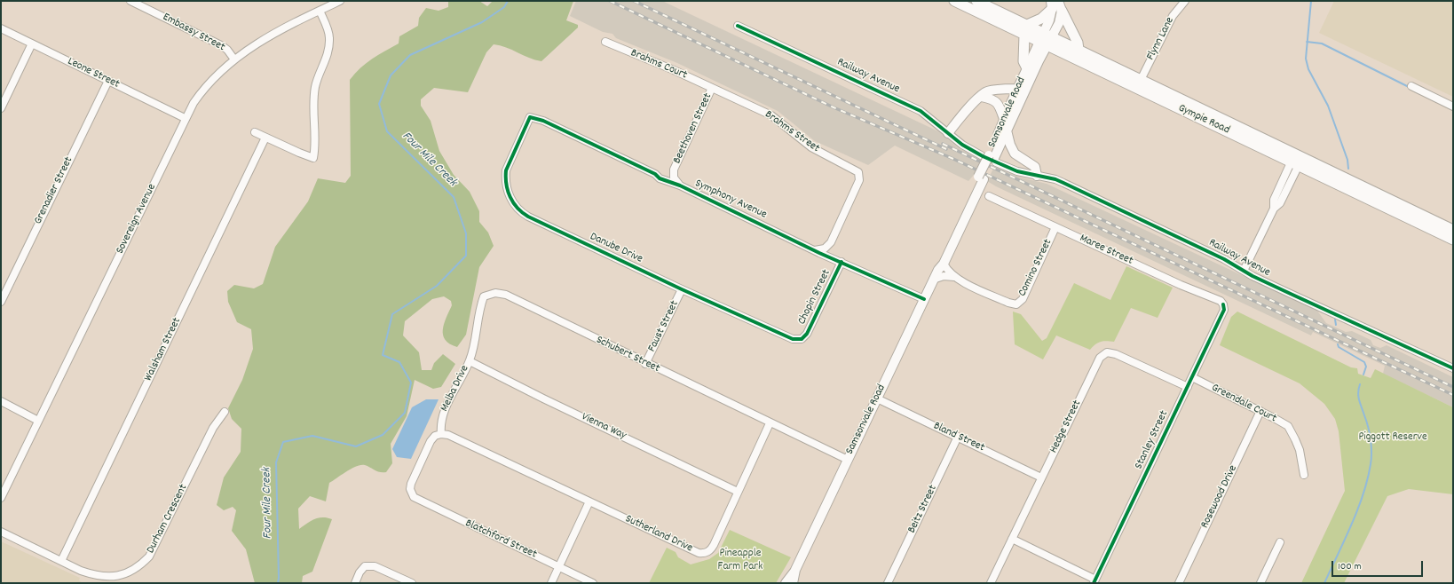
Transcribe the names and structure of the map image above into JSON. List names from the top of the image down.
{
  "streets": {
    "highway": ["Gympie Road"],
    "main road": ["Samsonvale Road"],
    "street": [
      "Embassy Street",
      "Flynn Lane",
      "Brahms Court",
      "Leone Street",
      "Railway Avenue",
      "Beethoven Street",
      "Brahms Street",
      "Grenadier Street",
      "Symphony Avenue",
      "Sovereign Avenue",
      "Danube Drive",
      "Maree Street",
      "Comino Street",
      "Chopin Street",
      "Faust Street",
      "Walsham Street",
      "Schubert Street",
      "Melba Drive",
      "Greendale Court",
      "Vienna Way",
      "Hedge Street",
      "Bland Street",
      "Stanley Street",
      "Rosewood Drive",
      "Beitz Street",
      "Durham Crescent",
      "Sutherland Drive",
      "Blatchford Street"
    ]
  },
  "crossings": [
    ["Embassy Street", "Sovereign Avenue"],
    ["Flynn Lane", "Gympie Road"],
    ["Brahms Court", "Beethoven Street"],
    ["Brahms Court", "Brahms Street"],
    ["Leone Street", "Grenadier Street"],
    ["Leone Street", "Sovereign Avenue"],
    ["Railway Avenue", "Samsonvale Road"],
    ["Samsonvale Road", "Gympie Road"],
    ["Samsonvale Road", "Symphony Avenue"],
    ["Samsonvale Road", "Comino Street"],
    ["Samsonvale Road", "Bland Street"],
    ["Beethoven Street", "Brahms Street"],
    ["Symphony Avenue", "Danube Drive"],
    ["Symphony Avenue", "Chopin Street"],
    ["Danube Drive", "Chopin Street"],
    ["Danube Drive", "Faust Street"],
    ["Maree Street", "Comino Street"],
    ["Maree Street", "Stanley Street"],
    ["Faust Street", "Schubert Street"],
    ["Walsham Street", "Durham Crescent"],
    ["Schubert Street", "Melba Drive"],
    ["Schubert Street", "Sutherland Drive"],
    ["Melba Drive", "Vienna Way"],
    ["Melba Drive", "Sutherland Drive"],
    ["Melba Drive", "Blatchford Street"],
    ["Greendale Court", "Stanley Street"],
    ["Greendale Court", "Rosewood Drive"],
    ["Vienna Way", "Sutherland Drive"],
    ["Hedge Street", "Bland Street"],
    ["Hedge Street", "Stanley Street"],
    ["Bland Street", "Beitz Street"],
    ["Sutherland Drive", "Blatchford Street"]
  ],
  "water": ["Four Mile Creek"],
  "parks": ["Piggott Reserve", "Pineapple Farm Park"],
  "scale_bar": "100 m"
}
